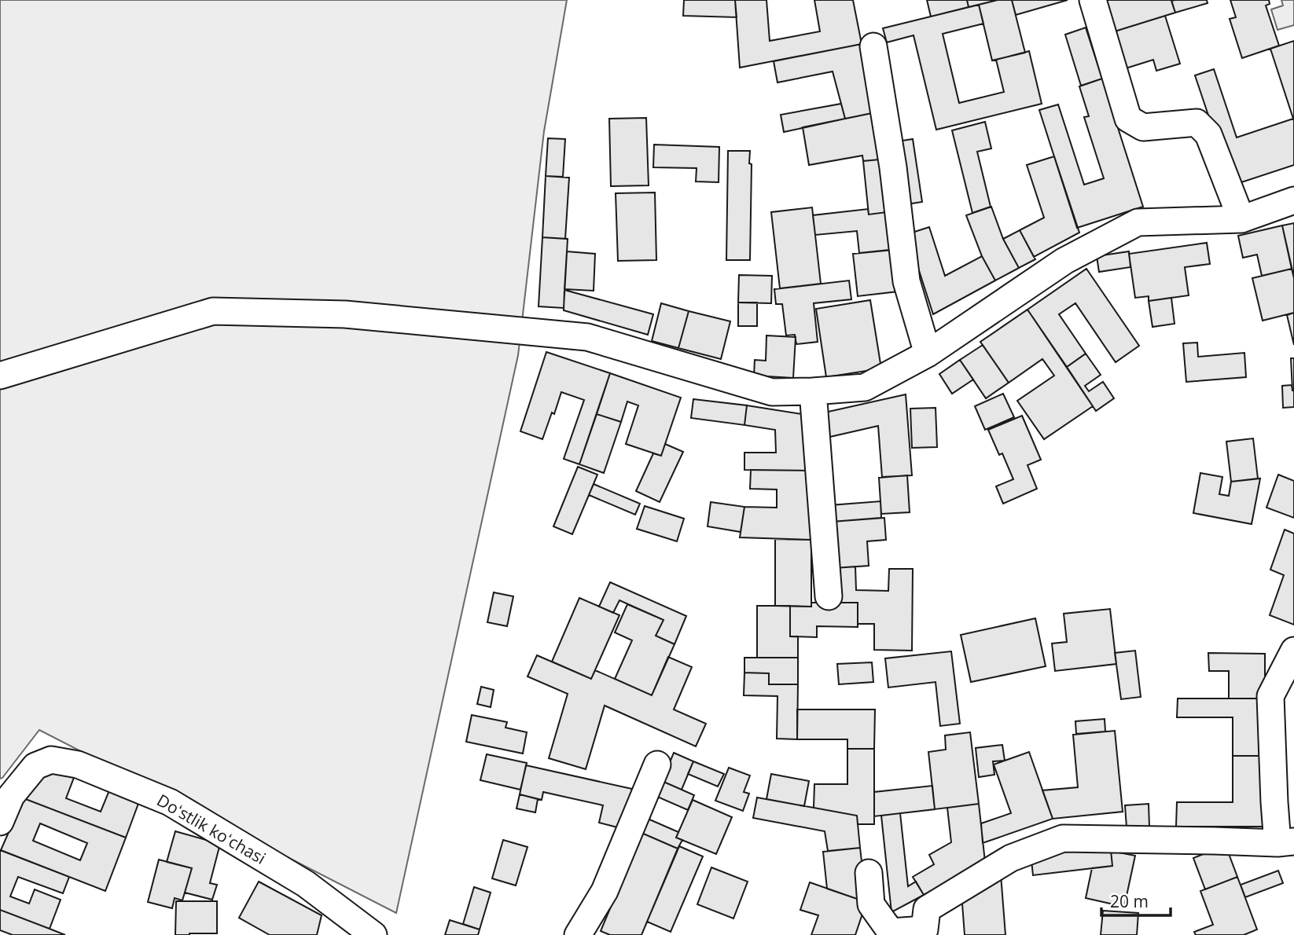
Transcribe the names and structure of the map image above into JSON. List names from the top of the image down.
{
  "streets": {
    "street": ["Doʻstlik koʻchasi"]
  },
  "scale_bar": "20 m"
}
